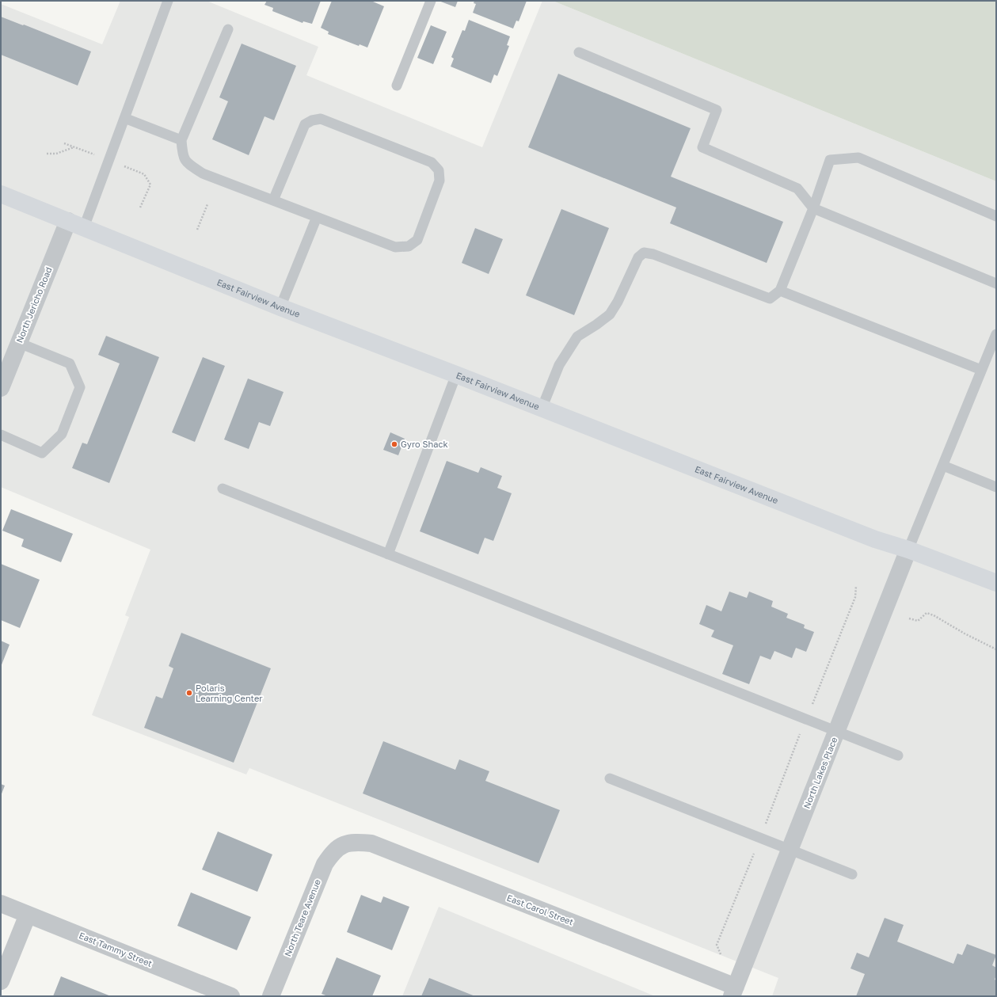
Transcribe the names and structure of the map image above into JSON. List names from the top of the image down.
{
  "streets": {
    "main road": ["East Fairview Avenue"],
    "street": [
      "North Jericho Road",
      "North Lakes Place",
      "East Carol Street",
      "North Teare Avenue",
      "East Tammy Street"
    ]
  },
  "crossings": [
    ["East Fairview Avenue", "North Jericho Road"],
    ["East Fairview Avenue", "North Lakes Place"],
    ["North Lakes Place", "East Carol Street"],
    ["East Carol Street", "North Teare Avenue"]
  ],
  "places": ["Gyro Shack", "Polaris Learning Center"]
}
